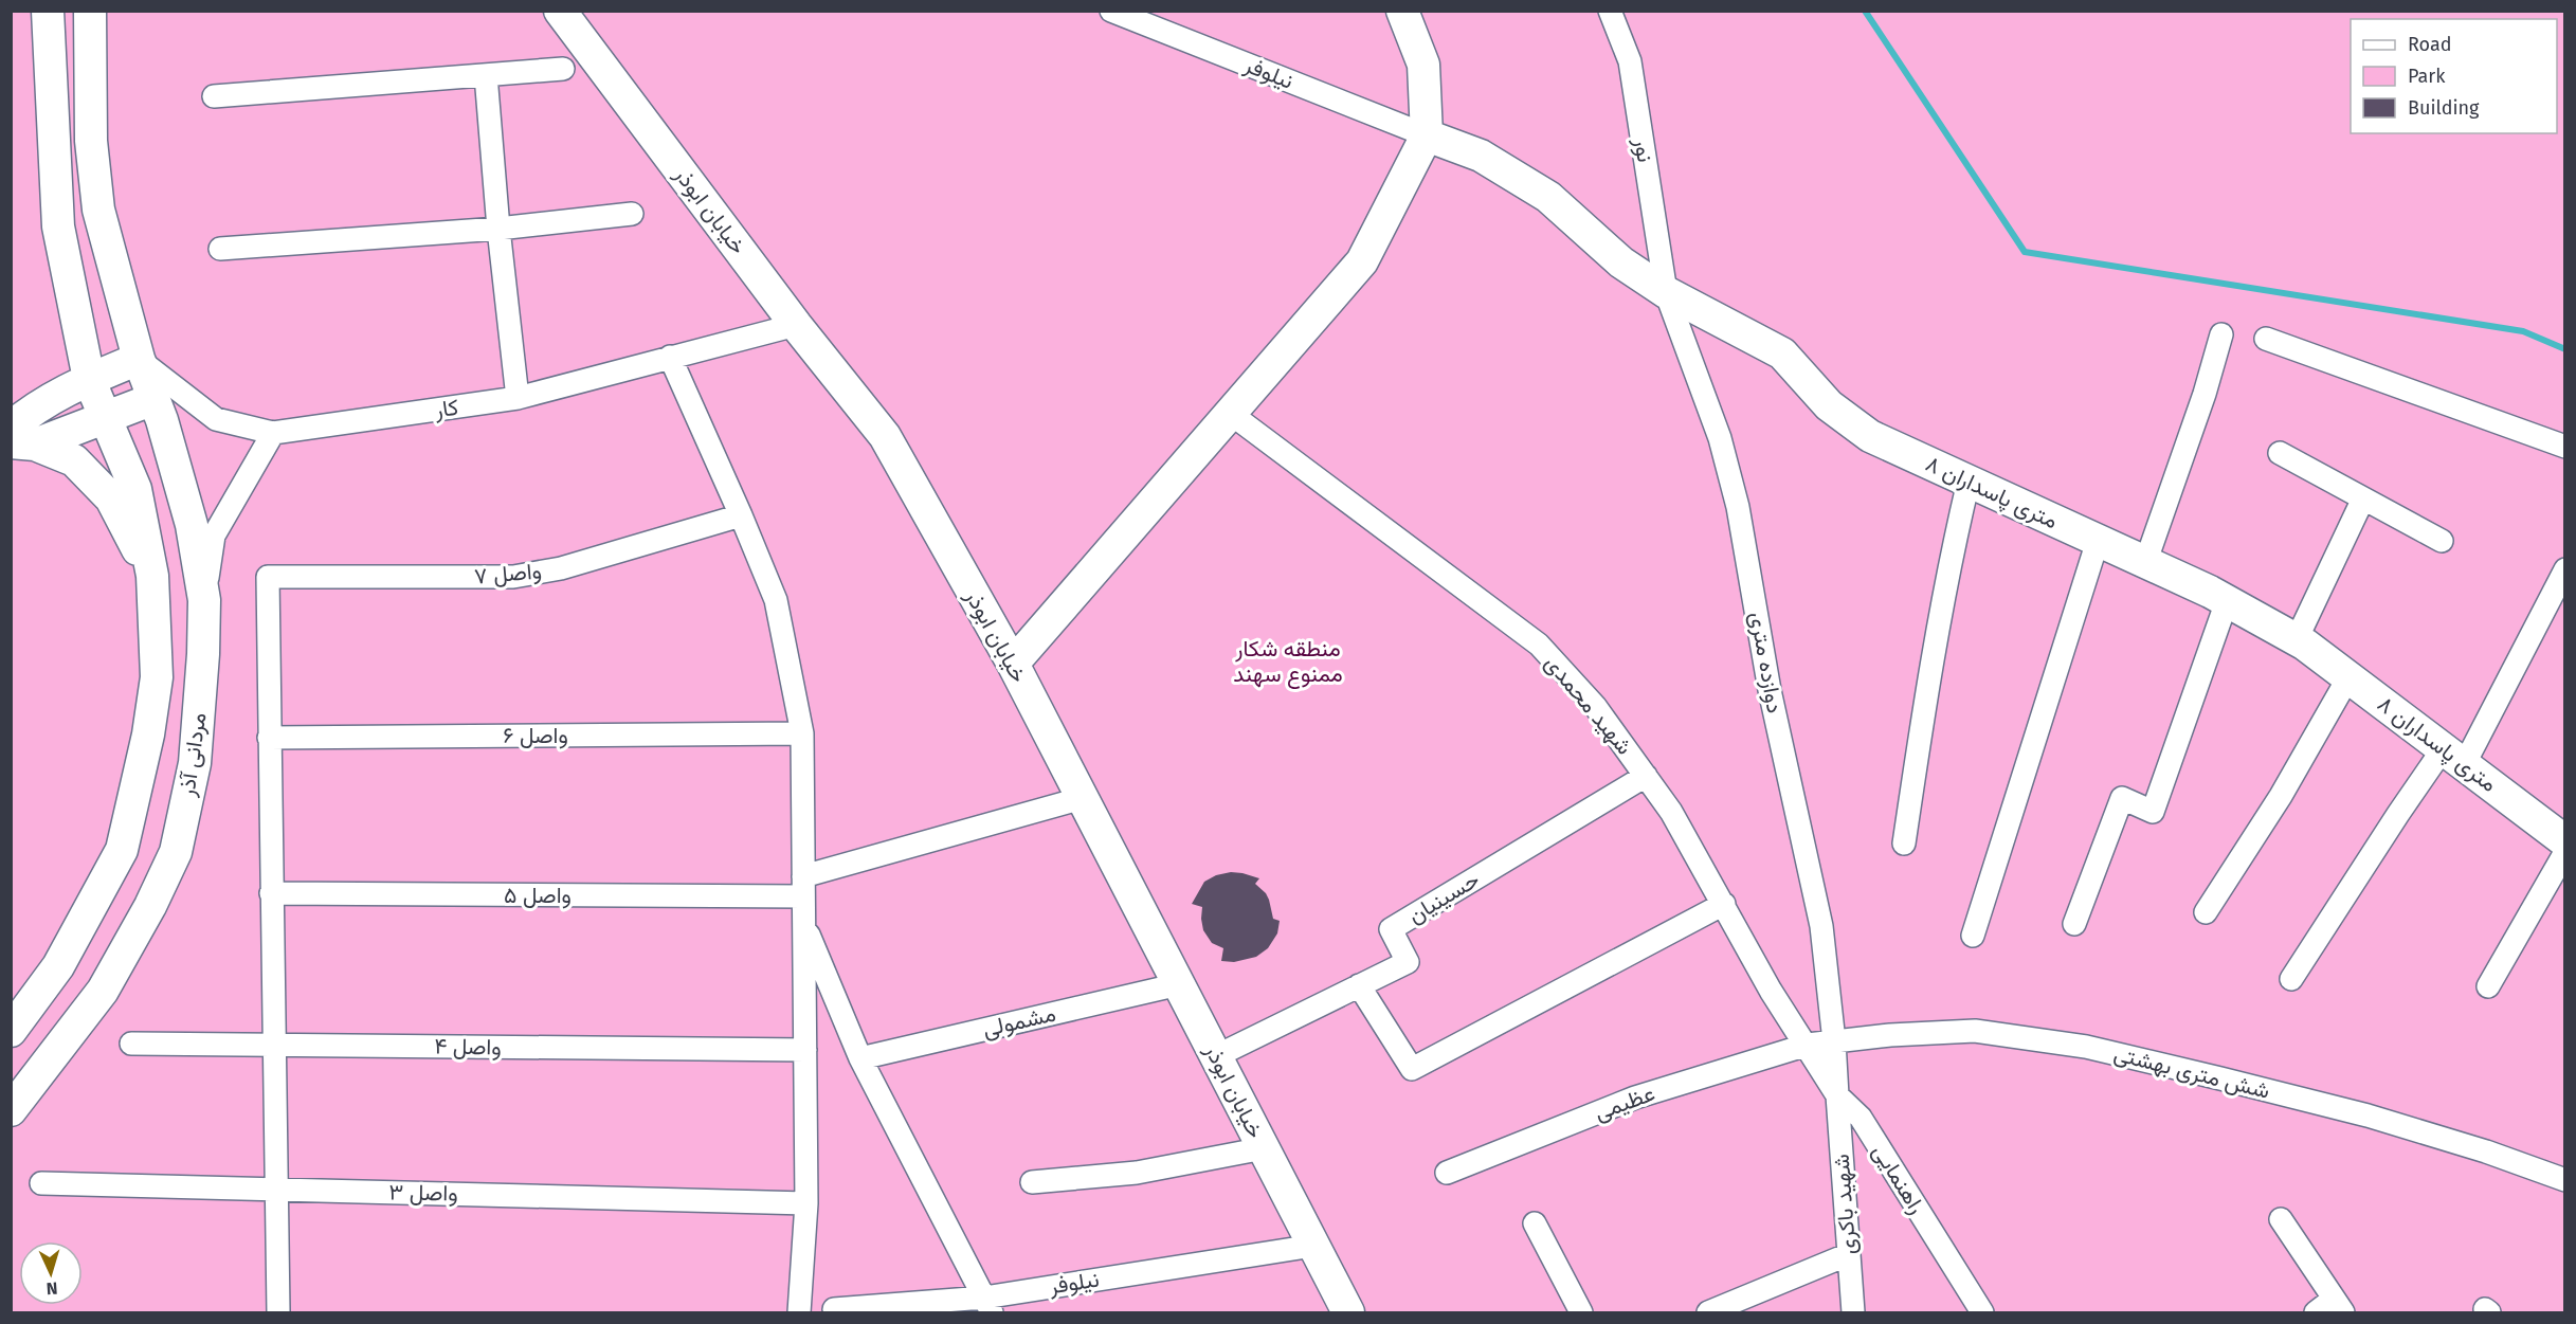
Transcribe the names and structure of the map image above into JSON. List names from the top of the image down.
{
  "streets": {
    "main road": ["خیابان ابوذر", "۸ متری پاسداران", "مردانی آذر"],
    "street": [
      "نیلوفر",
      "نور",
      "کار",
      "واصل ۷",
      "دوازده متری",
      "شهید محمدی",
      "واصل ۶",
      "واصل ۵",
      "حسینیان",
      "مشمولی",
      "واصل ۴",
      "شش متری بهشتی",
      "عظیمی",
      "راهنمایی",
      "واصل ۳",
      "شهید باکری"
    ]
  },
  "crossings": [
    ["نیلوفر", "خیابان ابوذر"],
    ["نیلوفر", "۸ متری پاسداران"],
    ["نور", "۸ متری پاسداران"],
    ["نور", "دوازده متری"],
    ["خیابان ابوذر", "کار"],
    ["خیابان ابوذر", "واصل ۵"],
    ["خیابان ابوذر", "حسینیان"],
    ["خیابان ابوذر", "مشمولی"],
    ["۸ متری پاسداران", "دوازده متری"],
    ["واصل ۷", "واصل ۶"],
    ["دوازده متری", "شش متری بهشتی"],
    ["شهید محمدی", "حسینیان"],
    ["شهید محمدی", "شش متری بهشتی"],
    ["شهید محمدی", "عظیمی"],
    ["شهید محمدی", "راهنمایی"],
    ["شهید محمدی", "شهید باکری"],
    ["شش متری بهشتی", "عظیمی"],
    ["راهنمایی", "شهید باکری"]
  ],
  "parks": ["منطقه شکار ممنوع سهند"],
  "legend": ["Road", "Park", "Building"],
  "north": "bottom"
}
